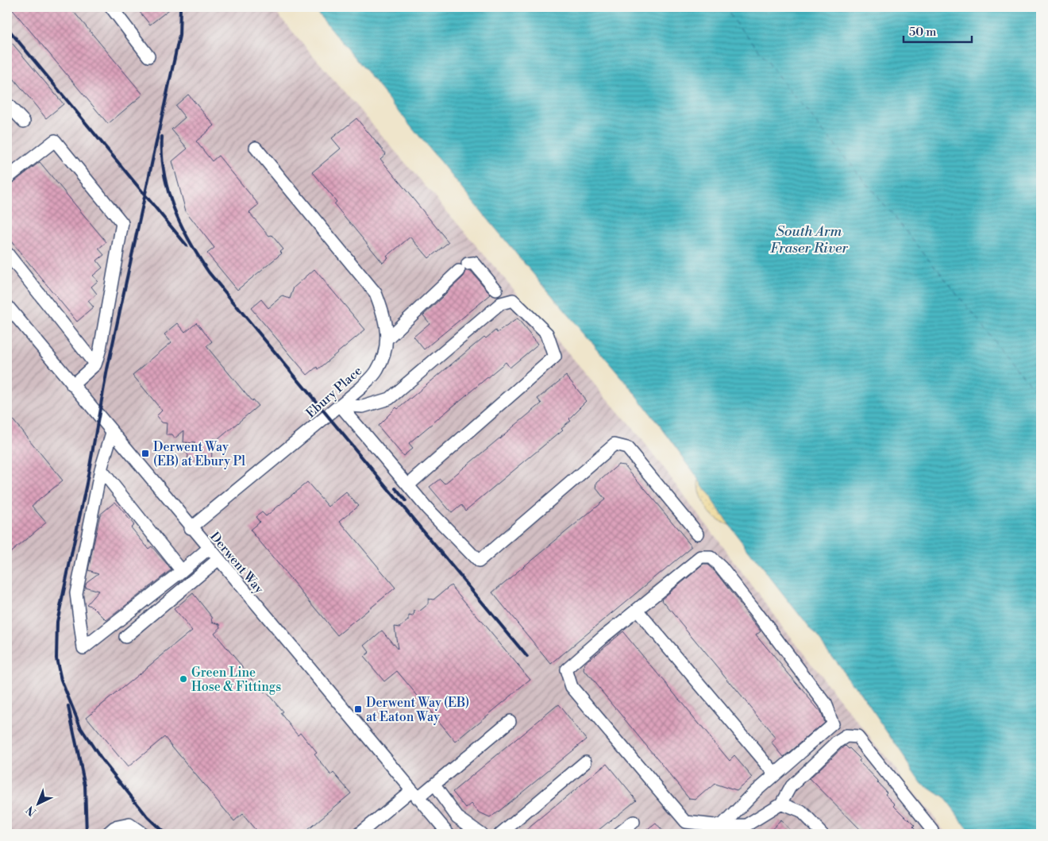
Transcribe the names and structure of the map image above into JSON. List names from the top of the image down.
{
  "streets": {
    "street": ["Ebury Place", "Derwent Way"]
  },
  "crossings": [
    ["Ebury Place", "Derwent Way"]
  ],
  "water": ["South Arm Fraser River"],
  "places": {
    "transit": ["Derwent Way (EB) at Ebury Pl", "Derwent Way (EB) at Eaton Way"],
    "other": ["Green Line Hose & Fittings"]
  },
  "scale_bar": "50 m",
  "north": "bottom left"
}
